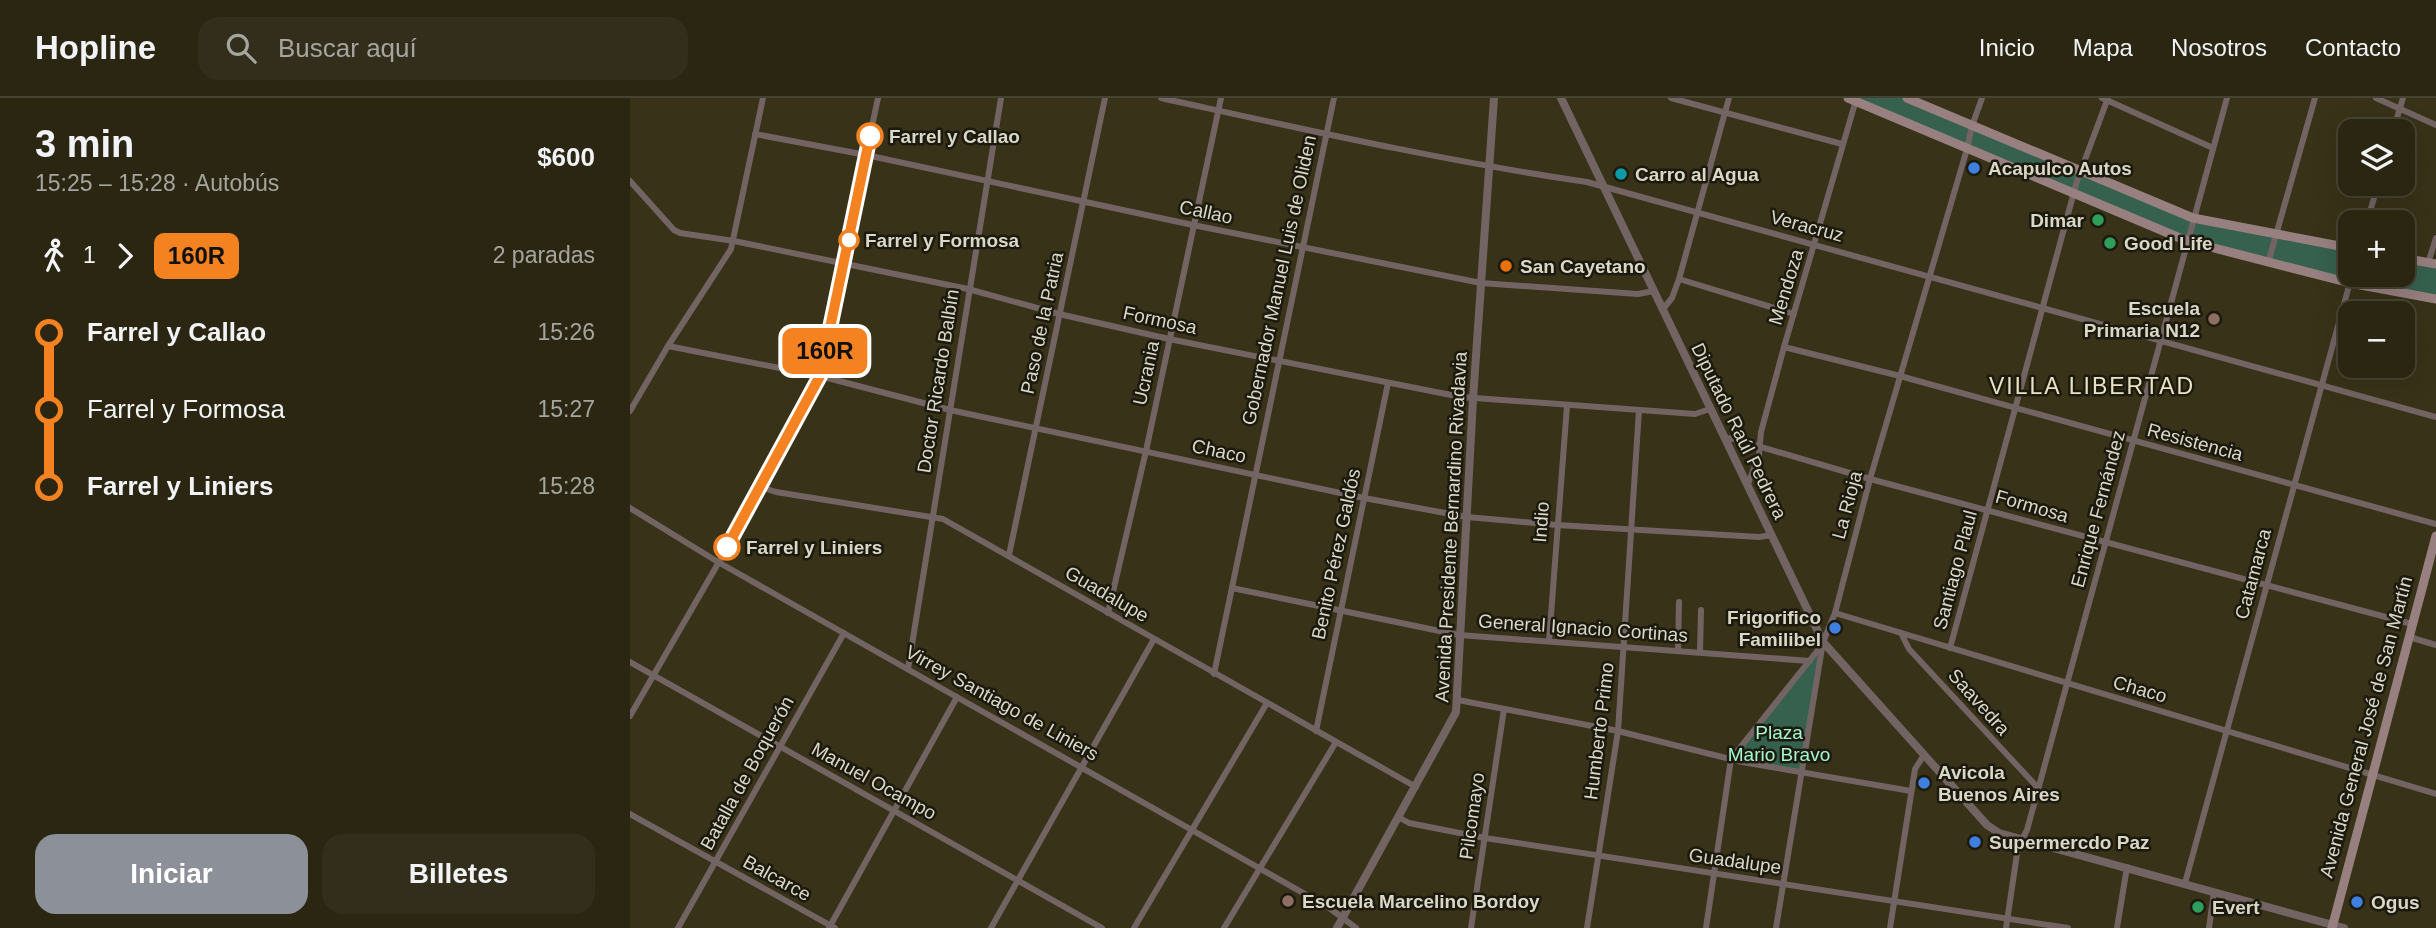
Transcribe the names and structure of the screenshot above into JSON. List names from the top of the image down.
{
  "streets": {
    "main road": ["Avenida General José de San Martín"],
    "street": [
      "Callao",
      "Veracruz",
      "Gobernador Manuel Luis de Oliden",
      "Mendoza",
      "Formosa",
      "Paso de la Patria",
      "Ucrania",
      "Doctor Ricardo Balbín",
      "Diputado Raúl Pedrera",
      "Resistencia",
      "Chaco",
      "La Rioja",
      "Enrique Fernández",
      "Indio",
      "Avenida Presidente Bernardino Rivadavia",
      "Benito Pérez Galdós",
      "Santiago Plaul",
      "Catamarca",
      "Guadalupe",
      "General Ignacio Cortinas",
      "Saavedra",
      "Virrey Santiago de Liniers",
      "Humberto Primo",
      "Batalla de Boquerón",
      "Manuel Ocampo",
      "Pilcomayo",
      "Balcarce"
    ]
  },
  "crossings": [
    ["Callao", "Gobernador Manuel Luis de Oliden"],
    ["Callao", "Paso de la Patria"],
    ["Callao", "Ucrania"],
    ["Callao", "Doctor Ricardo Balbín"],
    ["Callao", "Diputado Raúl Pedrera"],
    ["Callao", "Avenida Presidente Bernardino Rivadavia"],
    ["Veracruz", "Gobernador Manuel Luis de Oliden"],
    ["Veracruz", "Mendoza"],
    ["Veracruz", "Ucrania"],
    ["Veracruz", "Diputado Raúl Pedrera"],
    ["Veracruz", "La Rioja"],
    ["Veracruz", "Enrique Fernández"],
    ["Veracruz", "Avenida Presidente Bernardino Rivadavia"],
    ["Veracruz", "Santiago Plaul"],
    ["Veracruz", "Catamarca"],
    ["Gobernador Manuel Luis de Oliden", "Formosa"],
    ["Gobernador Manuel Luis de Oliden", "Chaco"],
    ["Gobernador Manuel Luis de Oliden", "Guadalupe"],
    ["Gobernador Manuel Luis de Oliden", "General Ignacio Cortinas"],
    ["Mendoza", "Formosa"],
    ["Mendoza", "Diputado Raúl Pedrera"],
    ["Mendoza", "Resistencia"],
    ["Formosa", "Paso de la Patria"],
    ["Formosa", "Ucrania"],
    ["Formosa", "Doctor Ricardo Balbín"],
    ["Formosa", "Diputado Raúl Pedrera"],
    ["Formosa", "La Rioja"],
    ["Formosa", "Enrique Fernández"],
    ["Formosa", "Indio"],
    ["Formosa", "Avenida Presidente Bernardino Rivadavia"],
    ["Formosa", "Benito Pérez Galdós"],
    ["Formosa", "Santiago Plaul"],
    ["Formosa", "Catamarca"],
    ["Formosa", "Avenida General José de San Martín"],
    ["Formosa", "Humberto Primo"],
    ["Paso de la Patria", "Chaco"],
    ["Paso de la Patria", "Guadalupe"],
    ["Ucrania", "Chaco"],
    ["Ucrania", "Guadalupe"],
    ["Doctor Ricardo Balbín", "Chaco"],
    ["Doctor Ricardo Balbín", "Guadalupe"],
    ["Doctor Ricardo Balbín", "Virrey Santiago de Liniers"],
    ["Diputado Raúl Pedrera", "Chaco"],
    ["Diputado Raúl Pedrera", "La Rioja"],
    ["Diputado Raúl Pedrera", "Enrique Fernández"],
    ["Diputado Raúl Pedrera", "Catamarca"],
    ["Diputado Raúl Pedrera", "Avenida General José de San Martín"],
    ["Resistencia", "La Rioja"],
    ["Resistencia", "Enrique Fernández"],
    ["Resistencia", "Santiago Plaul"],
    ["Resistencia", "Catamarca"],
    ["Chaco", "La Rioja"],
    ["Chaco", "Enrique Fernández"],
    ["Chaco", "Indio"],
    ["Chaco", "Avenida Presidente Bernardino Rivadavia"],
    ["Chaco", "Benito Pérez Galdós"],
    ["Chaco", "Santiago Plaul"],
    ["Chaco", "Catamarca"],
    ["Chaco", "Saavedra"],
    ["Chaco", "Avenida General José de San Martín"],
    ["Chaco", "Humberto Primo"],
    ["La Rioja", "Guadalupe"],
    ["Enrique Fernández", "Guadalupe"],
    ["Enrique Fernández", "Saavedra"],
    ["Indio", "General Ignacio Cortinas"],
    ["Avenida Presidente Bernardino Rivadavia", "Guadalupe"],
    ["Avenida Presidente Bernardino Rivadavia", "General Ignacio Cortinas"],
    ["Avenida Presidente Bernardino Rivadavia", "Virrey Santiago de Liniers"],
    ["Benito Pérez Galdós", "Guadalupe"],
    ["Benito Pérez Galdós", "General Ignacio Cortinas"],
    ["Guadalupe", "Humberto Primo"],
    ["Guadalupe", "Pilcomayo"],
    ["General Ignacio Cortinas", "Humberto Primo"],
    ["Virrey Santiago de Liniers", "Batalla de Boquerón"],
    ["Batalla de Boquerón", "Manuel Ocampo"],
    ["Batalla de Boquerón", "Balcarce"]
  ],
  "districts": ["VILLA LIBERTAD"],
  "parks": ["Plaza Mario Bravo"],
  "places": [
    "Farrel y Callao",
    "Acapulco Autos",
    "Carro al Agua",
    "Dimar",
    "Farrel y Formosa",
    "Good Life",
    "San Cayetano",
    "Escuela Primaria N12",
    "Farrel y Liniers",
    "Frigorifico Familibel",
    "Avicola Buenos Aires",
    "Supermercdo Paz",
    "Escuela Marcelino Bordoy",
    "Ogus",
    "Evert"
  ],
  "lines": ["bus line 160R"],
  "page": {
    "header": "Hopline",
    "search": "Buscar aquí",
    "nav": [
      "Inicio",
      "Mapa",
      "Nosotros",
      "Contacto"
    ],
    "heading": ["3 min", "15:25 – 15:28 · Autobús", "$600"],
    "on_map": "160R",
    "map_buttons": ["+", "−"],
    "legs": ["1", "160R", "2 paradas"],
    "list": [
      {
        "name": "Farrel y Callao",
        "value": "15:26"
      },
      {
        "name": "Farrel y Formosa",
        "value": "15:27"
      },
      {
        "name": "Farrel y Liniers",
        "value": "15:28"
      }
    ],
    "buttons": ["Iniciar", "Billetes"]
  }
}
